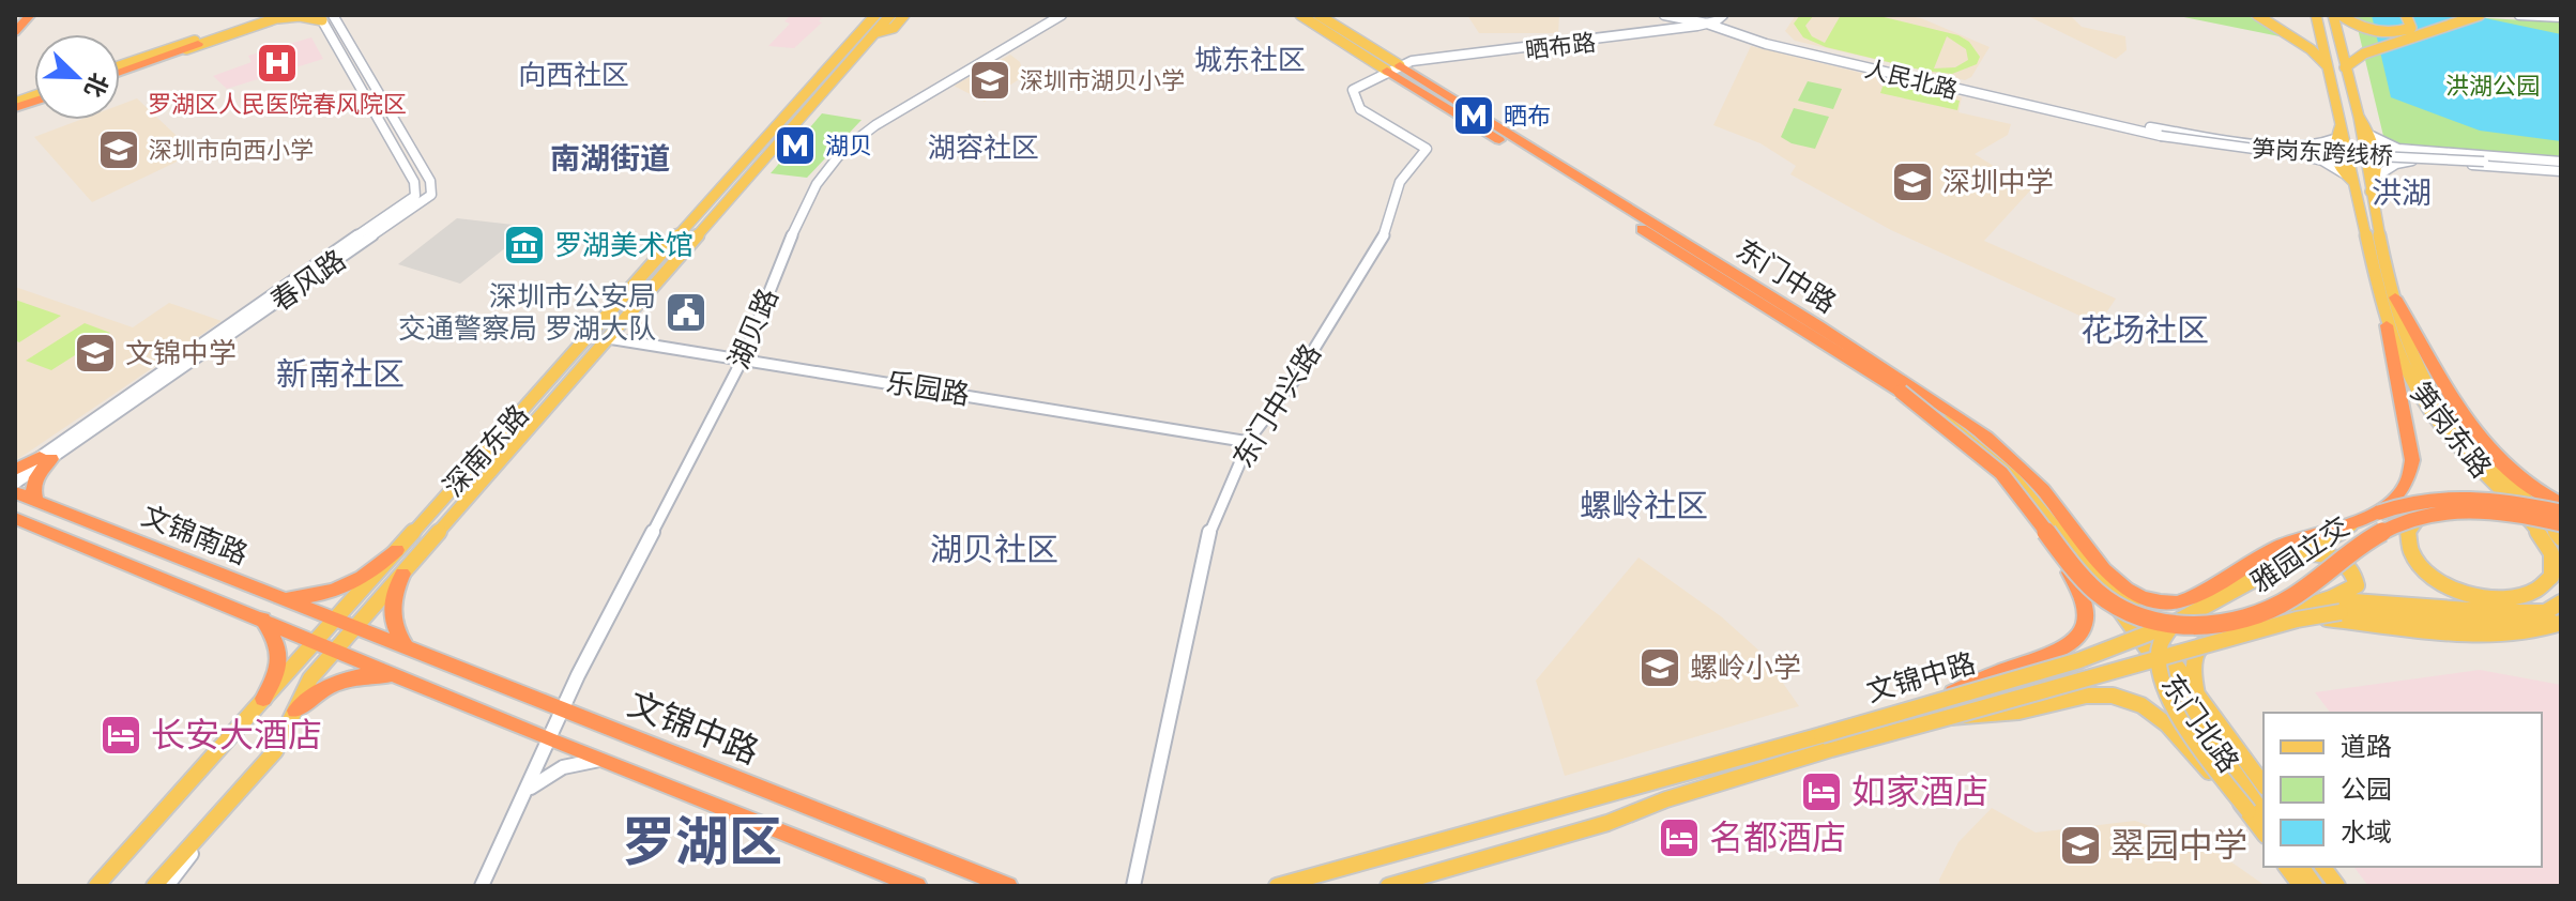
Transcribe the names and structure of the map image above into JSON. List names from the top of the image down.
{
  "streets": {
    "highway": [
      "东门中路",
      "文锦南路",
      "雅园立交",
      "文锦中路"
    ],
    "main road": ["笋岗东路", "深南东路", "东门北路"],
    "street": [
      "晒布路",
      "人民北路",
      "笋岗东跨线桥",
      "春风路",
      "湖贝路",
      "乐园路",
      "东门中兴路"
    ]
  },
  "crossings": [
    ["晒布路", "人民北路"],
    ["晒布路", "东门中路"],
    ["晒布路", "东门中兴路"],
    ["人民北路", "笋岗东跨线桥"],
    ["东门中路", "东门中兴路"],
    ["东门中路", "雅园立交"],
    ["东门中路", "东门北路"],
    ["湖贝路", "乐园路"],
    ["湖贝路", "文锦中路"],
    ["乐园路", "东门中兴路"],
    ["乐园路", "深南东路"],
    ["笋岗东路", "雅园立交"],
    ["深南东路", "文锦南路"],
    ["深南东路", "文锦中路"],
    ["文锦南路", "文锦中路"],
    ["雅园立交", "文锦中路"]
  ],
  "districts": [
    "城东社区",
    "向西社区",
    "湖容社区",
    "南湖街道",
    "洪湖",
    "花场社区",
    "新南社区",
    "螺岭社区",
    "湖贝社区",
    "罗湖区"
  ],
  "parks": ["洪湖公园"],
  "places": {
    "hospital": ["罗湖区人民医院春风院区"],
    "school or university": [
      "深圳市湖贝小学",
      "深圳市向西小学",
      "深圳中学",
      "文锦中学",
      "螺岭小学",
      "翠园中学"
    ],
    "metro station": ["晒布", "湖贝"],
    "museum": ["罗湖美术馆"],
    "public building": ["深圳市公安局 交通警察局 罗湖大队"],
    "hotel": ["长安大酒店", "如家酒店", "名都酒店"]
  },
  "legend": ["道路", "公园", "水域"],
  "north": "bottom right"
}
